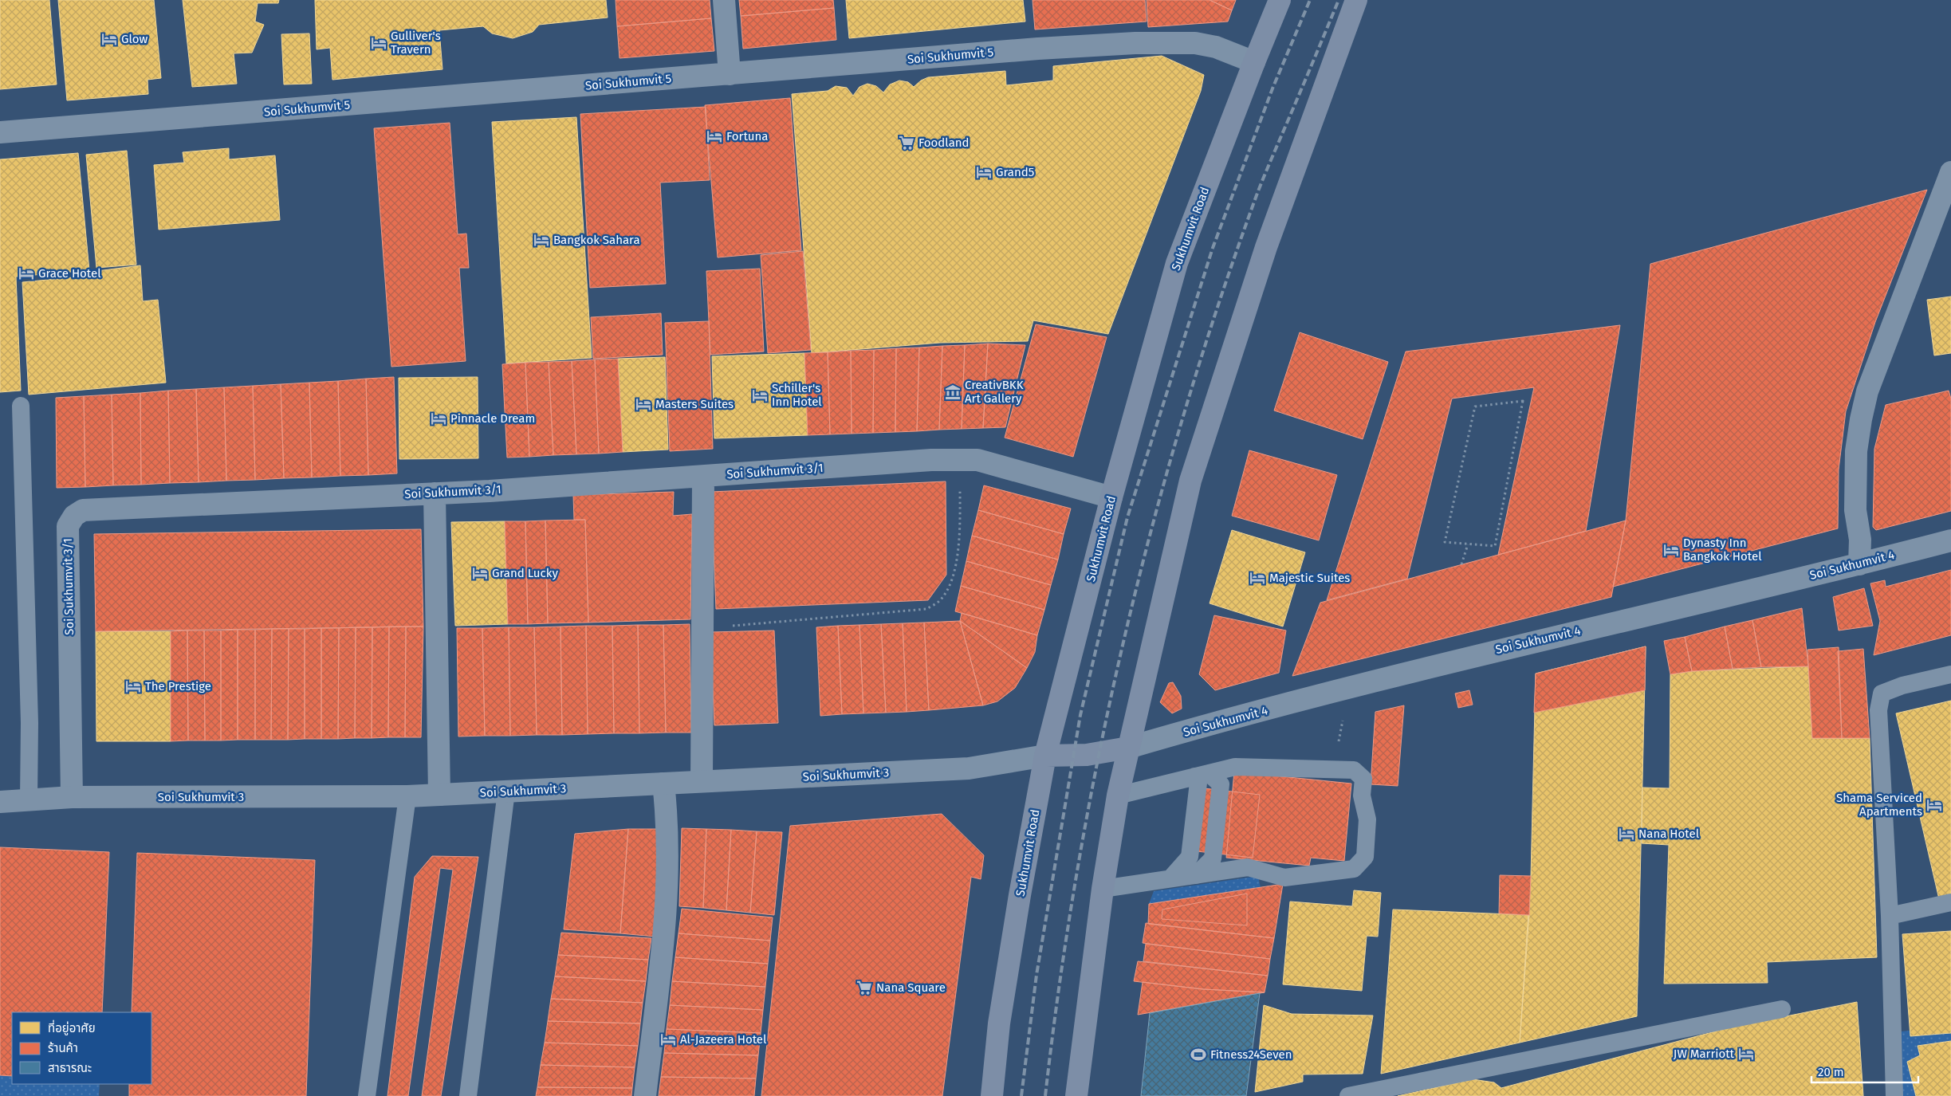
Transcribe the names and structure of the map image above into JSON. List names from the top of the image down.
{
  "streets": {
    "main road": ["Sukhumvit Road"],
    "street": [
      "Soi Sukhumvit 5",
      "Soi Sukhumvit 3/1",
      "Soi Sukhumvit 4",
      "Soi Sukhumvit 3"
    ]
  },
  "crossings": [
    ["Soi Sukhumvit 5", "Sukhumvit Road"],
    ["Sukhumvit Road", "Soi Sukhumvit 3/1"],
    ["Sukhumvit Road", "Soi Sukhumvit 3"],
    ["Soi Sukhumvit 3/1", "Soi Sukhumvit 3"]
  ],
  "places": {
    "hotel": [
      "Glow",
      "Gulliver's Travern",
      "Fortuna",
      "Grand5",
      "Bangkok Sahara",
      "Grace Hotel",
      "Schiller's Inn Hotel",
      "Masters Suites",
      "Pinnacle Dream",
      "Dynasty Inn Bangkok Hotel",
      "Grand Lucky",
      "Majestic Suites",
      "The Prestige",
      "Shama Serviced Apartments",
      "Nana Hotel",
      "Al-Jazeera Hotel",
      "JW Marriott"
    ],
    "supermarket": ["Foodland", "Nana Square"],
    "museum": ["CreativBKK Art Gallery"],
    "sports": ["Fitness24Seven"]
  },
  "legend": ["ที่อยู่อาศัย", "ร้านค้า", "สาธารณะ"],
  "scale_bar": "20 m"
}
